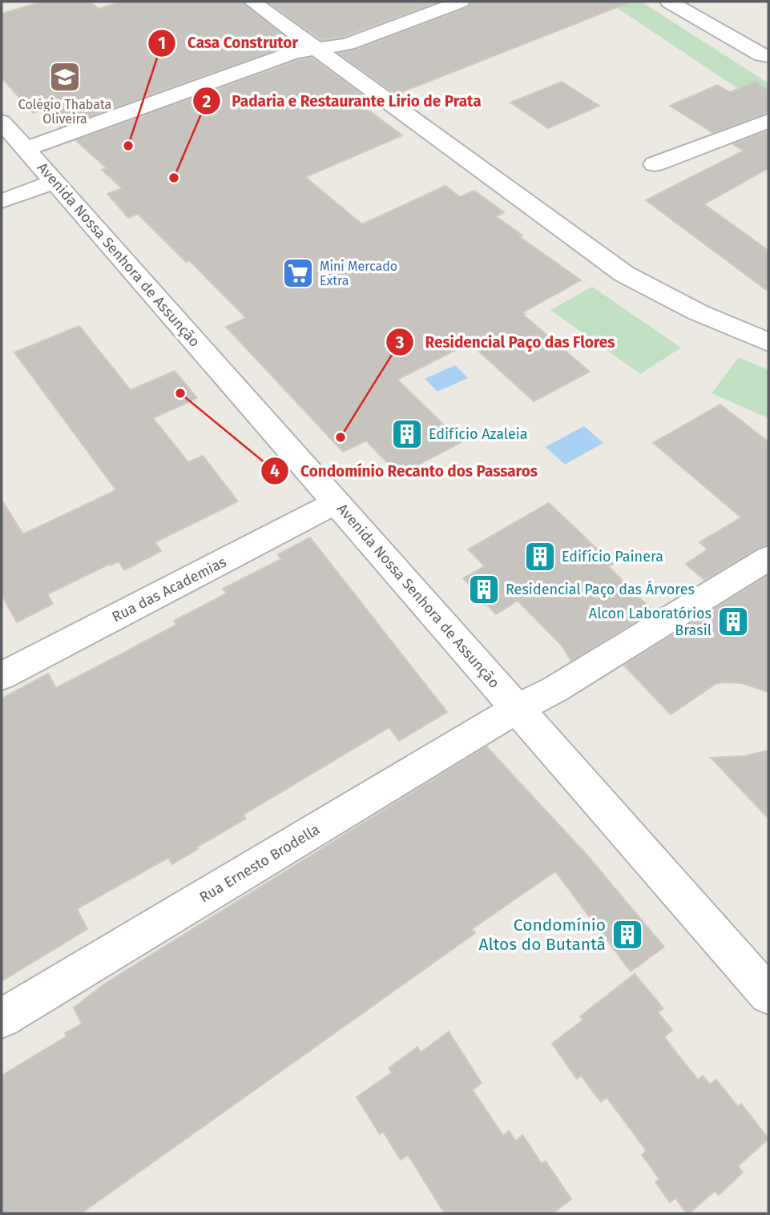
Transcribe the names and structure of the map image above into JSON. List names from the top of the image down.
{
  "streets": {
    "street": ["Avenida Nossa Senhora de Assunção", "Rua das Academias", "Rua Ernesto Brodella"]
  },
  "crossings": [
    ["Avenida Nossa Senhora de Assunção", "Rua das Academias"],
    ["Avenida Nossa Senhora de Assunção", "Rua Ernesto Brodella"]
  ],
  "places": {
    "school or university": ["Colégio Thabata Oliveira"],
    "other": [
      "Casa Construtor",
      "Padaria e Restaurante Lirio de Prata",
      "Condomínio Recanto dos Passaros",
      "Residencial Paço das Flores"
    ],
    "supermarket": ["Mini Mercado Extra"],
    "building": [
      "Edifício Azaleia",
      "Edifício Painera",
      "Residencial Paço das Árvores",
      "Alcon Laboratórios Brasil",
      "Condomínio Altos do Butantâ"
    ]
  }
}
